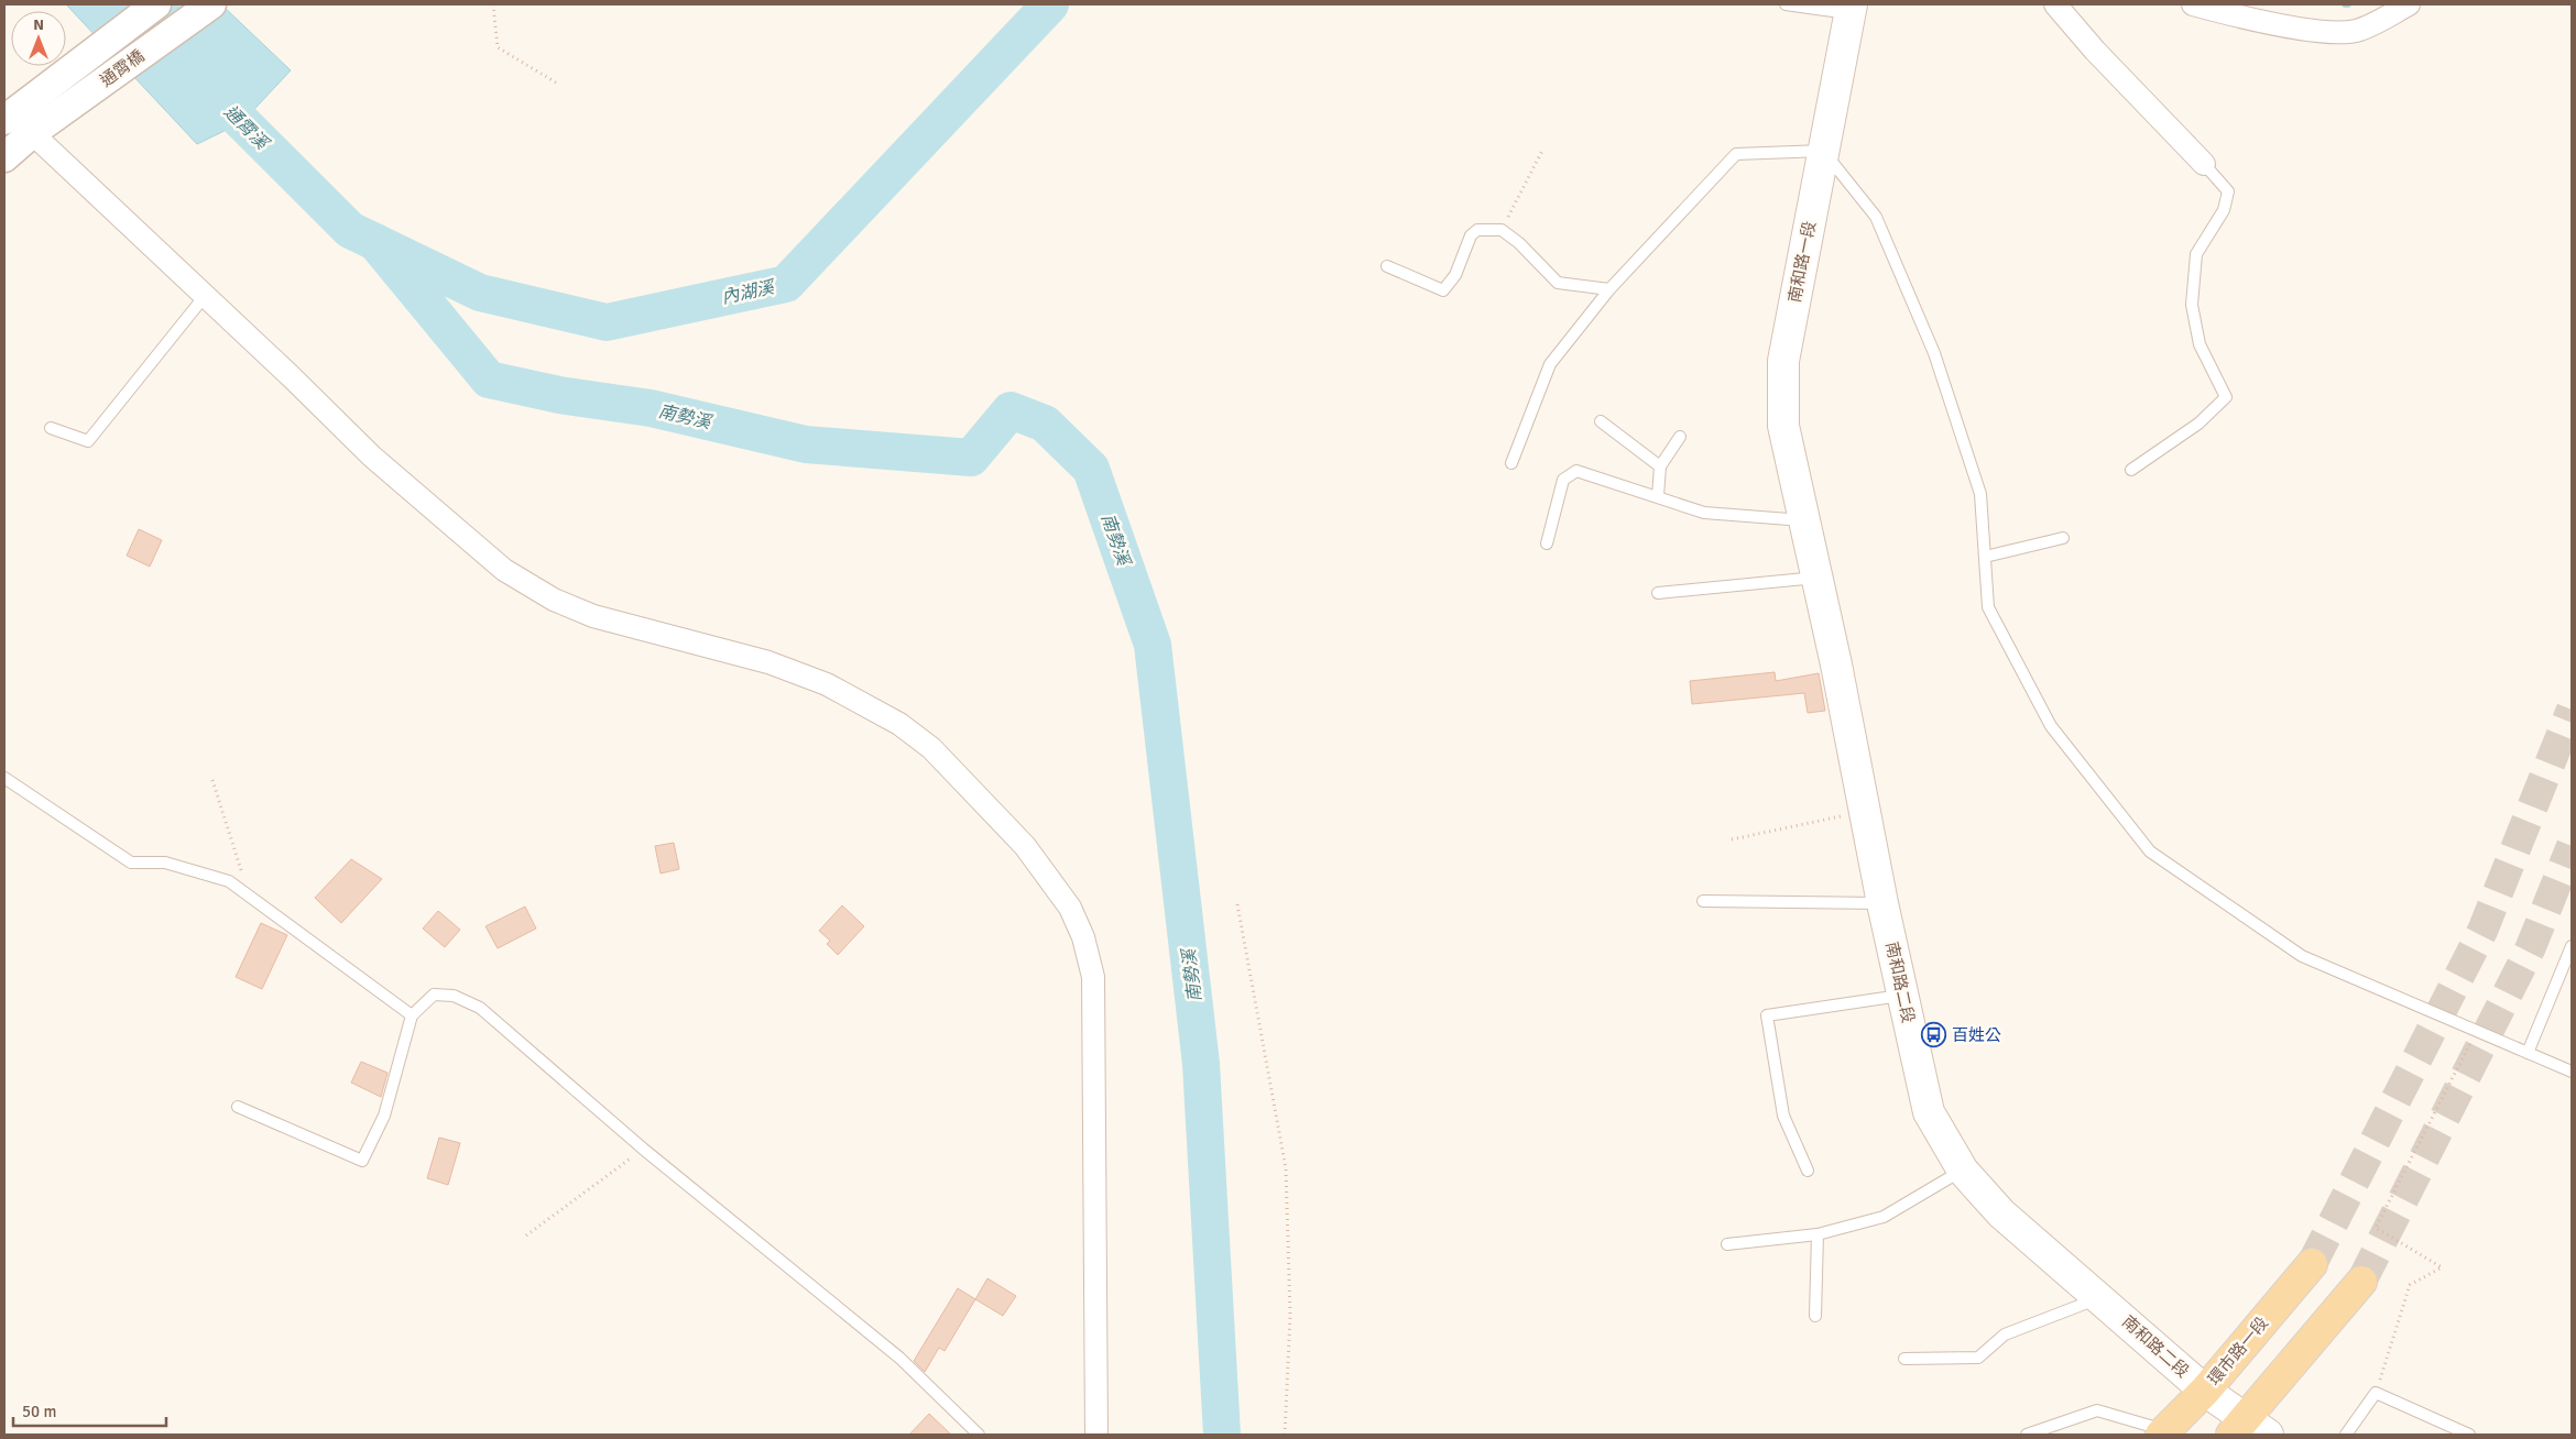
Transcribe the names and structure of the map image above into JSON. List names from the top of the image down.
{
  "streets": {
    "main road": ["南和路一段", "南和路二段", "環市路一段"],
    "street": ["通霄橋"]
  },
  "crossings": [
    ["南和路一段", "南和路二段"],
    ["南和路二段", "環市路一段"]
  ],
  "water": ["通霄溪", "內湖溪", "南勢溪"],
  "places": {
    "bus stop": ["百姓公"]
  },
  "scale_bar": "50 m",
  "north": "top"
}
